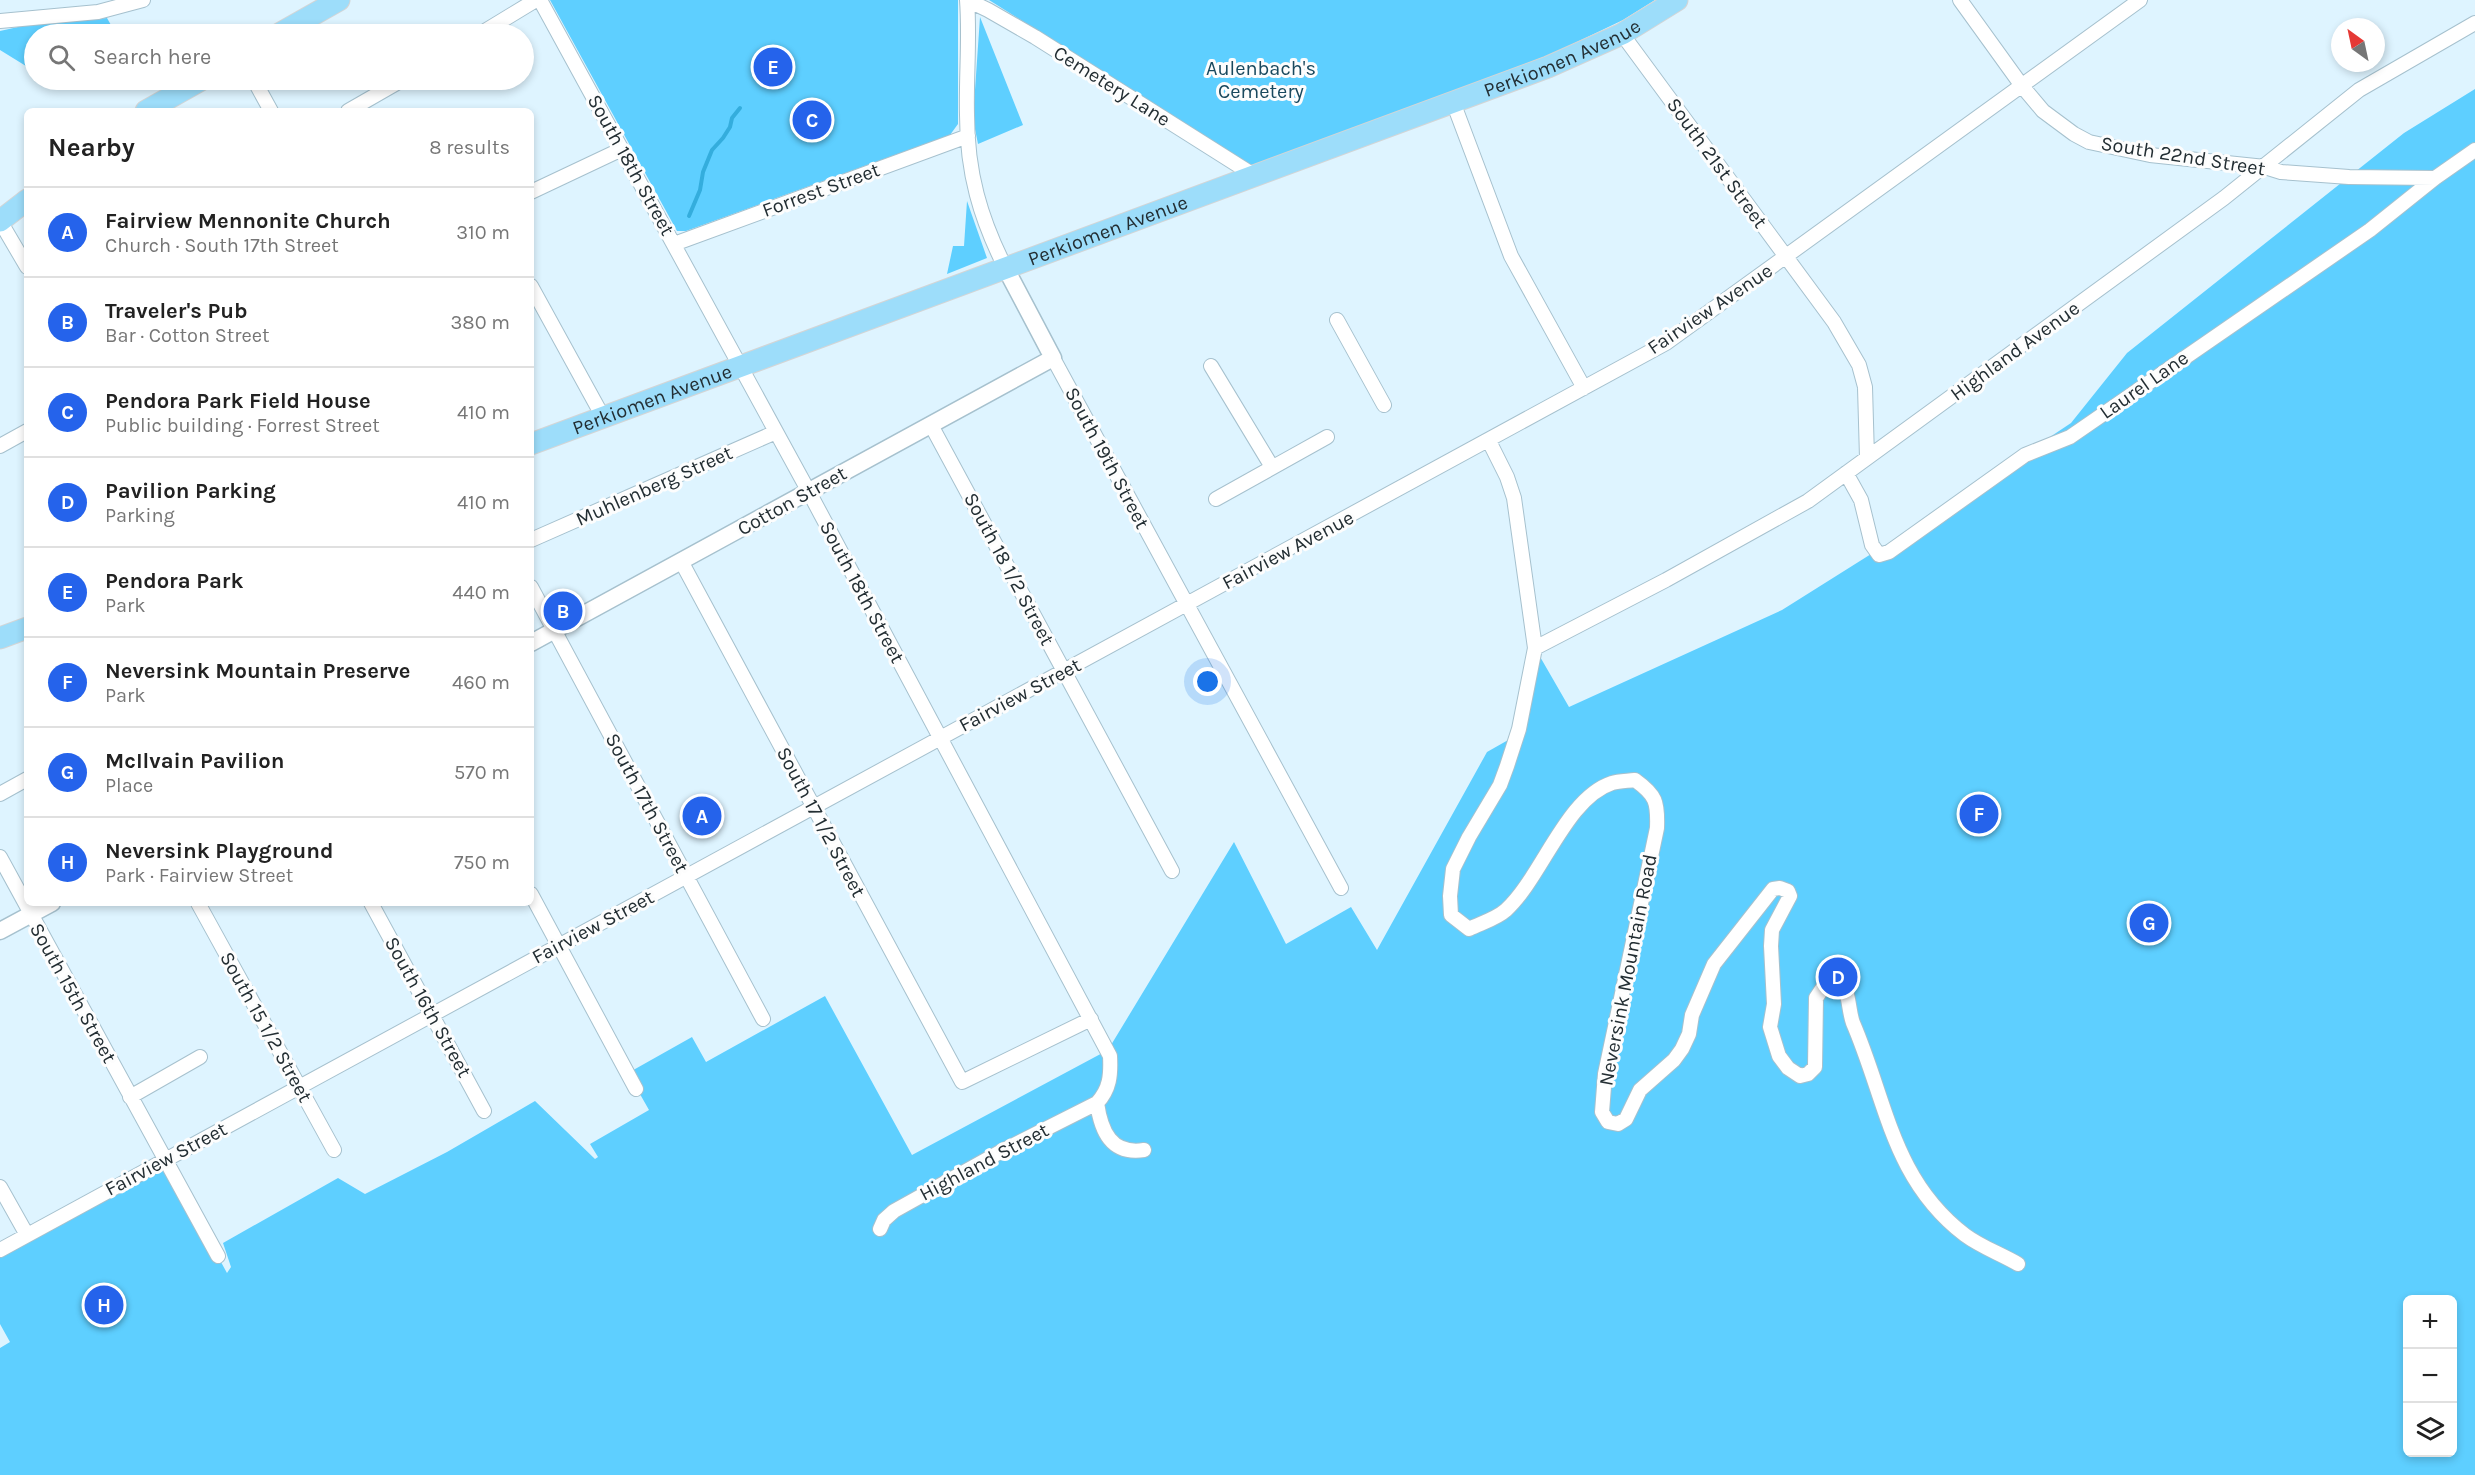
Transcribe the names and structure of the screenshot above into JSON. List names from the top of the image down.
{
  "streets": {
    "main road": ["Perkiomen Avenue"],
    "street": [
      "Cemetery Lane",
      "South 22nd Street",
      "South 21st Street",
      "South 18th Street",
      "Forrest Street",
      "Fairview Avenue",
      "Highland Avenue",
      "Laurel Lane",
      "South 19th Street",
      "Muhlenberg Street",
      "Cotton Street",
      "South 18 1/2 Street",
      "Fairview Street",
      "South 17th Street",
      "South 17 1/2 Street",
      "Neversink Mountain Road",
      "South 15th Street",
      "South 16th Street",
      "South 15 1/2 Street",
      "Highland Street"
    ]
  },
  "crossings": [
    ["Perkiomen Avenue", "Cemetery Lane"],
    ["Perkiomen Avenue", "South 21st Street"],
    ["Perkiomen Avenue", "South 18th Street"],
    ["Perkiomen Avenue", "South 19th Street"],
    ["Cemetery Lane", "South 19th Street"],
    ["South 22nd Street", "Fairview Avenue"],
    ["South 22nd Street", "Highland Avenue"],
    ["South 22nd Street", "Laurel Lane"],
    ["South 21st Street", "Fairview Avenue"],
    ["South 21st Street", "Highland Avenue"],
    ["South 18th Street", "Forrest Street"],
    ["South 18th Street", "Muhlenberg Street"],
    ["South 18th Street", "Cotton Street"],
    ["South 18th Street", "Fairview Street"],
    ["South 18th Street", "South 17 1/2 Street"],
    ["South 18th Street", "Highland Street"],
    ["Forrest Street", "South 19th Street"],
    ["Fairview Avenue", "South 19th Street"],
    ["Fairview Avenue", "Fairview Street"],
    ["Highland Avenue", "Laurel Lane"],
    ["Highland Avenue", "Neversink Mountain Road"],
    ["South 19th Street", "Cotton Street"],
    ["South 19th Street", "Fairview Street"],
    ["Cotton Street", "South 18 1/2 Street"],
    ["Cotton Street", "South 17th Street"],
    ["Cotton Street", "South 17 1/2 Street"],
    ["South 18 1/2 Street", "Fairview Street"],
    ["Fairview Street", "South 17th Street"],
    ["Fairview Street", "South 17 1/2 Street"],
    ["Fairview Street", "South 15th Street"],
    ["Fairview Street", "South 16th Street"],
    ["Fairview Street", "South 15 1/2 Street"]
  ],
  "parks": ["Aulenbach's Cemetery"],
  "north": "top left",
  "page": {
    "search": "Search here",
    "pins": [
      "E",
      "C",
      "B",
      "F",
      "A",
      "G",
      "D",
      "H"
    ],
    "heading": ["Nearby", "8 results"],
    "list": [
      {
        "mark": "A",
        "name": "Fairview Mennonite Church",
        "note": "Church · South 17th Street",
        "value": "310 m"
      },
      {
        "mark": "B",
        "name": "Traveler's Pub",
        "note": "Bar · Cotton Street",
        "value": "380 m"
      },
      {
        "mark": "C",
        "name": "Pendora Park Field House",
        "note": "Public building · Forrest Street",
        "value": "410 m"
      },
      {
        "mark": "D",
        "name": "Pavilion Parking",
        "note": "Parking",
        "value": "410 m"
      },
      {
        "mark": "E",
        "name": "Pendora Park",
        "note": "Park",
        "value": "440 m"
      },
      {
        "mark": "F",
        "name": "Neversink Mountain Preserve",
        "note": "Park",
        "value": "460 m"
      },
      {
        "mark": "G",
        "name": "McIlvain Pavilion",
        "note": "Place",
        "value": "570 m"
      },
      {
        "mark": "H",
        "name": "Neversink Playground",
        "note": "Park · Fairview Street",
        "value": "750 m"
      }
    ],
    "map_buttons": ["+", "−"]
  }
}
